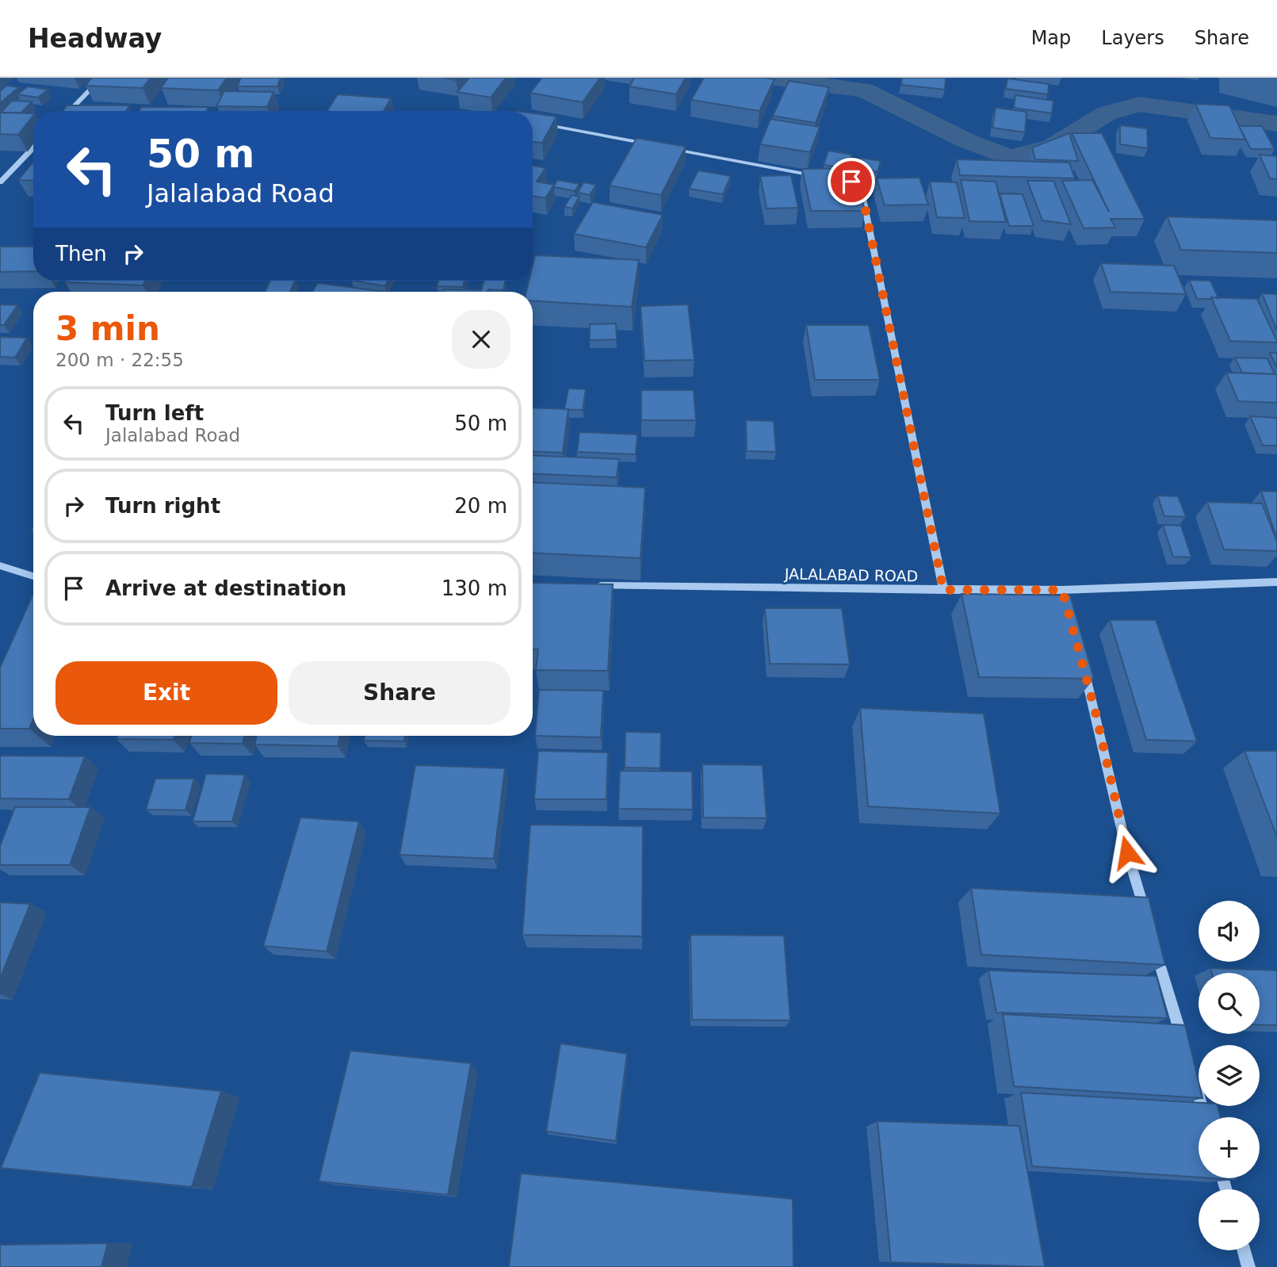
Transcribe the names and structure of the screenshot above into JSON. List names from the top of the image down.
{
  "streets": {
    "street": ["JALALABAD ROAD"]
  },
  "page": {
    "header": "Headway",
    "nav": ["Map", "Layers", "Share"],
    "turn": ["50 m", "Jalalabad Road"],
    "then": "Then",
    "heading": ["3 min", "200 m · 22:55"],
    "list": [
      {
        "name": "Turn left",
        "note": "Jalalabad Road",
        "value": "50 m"
      },
      {
        "name": "Turn right",
        "value": "20 m"
      },
      {
        "name": "Arrive at destination",
        "value": "130 m"
      }
    ],
    "buttons": ["Exit", "Share"],
    "map_buttons": ["+", "−"]
  }
}
